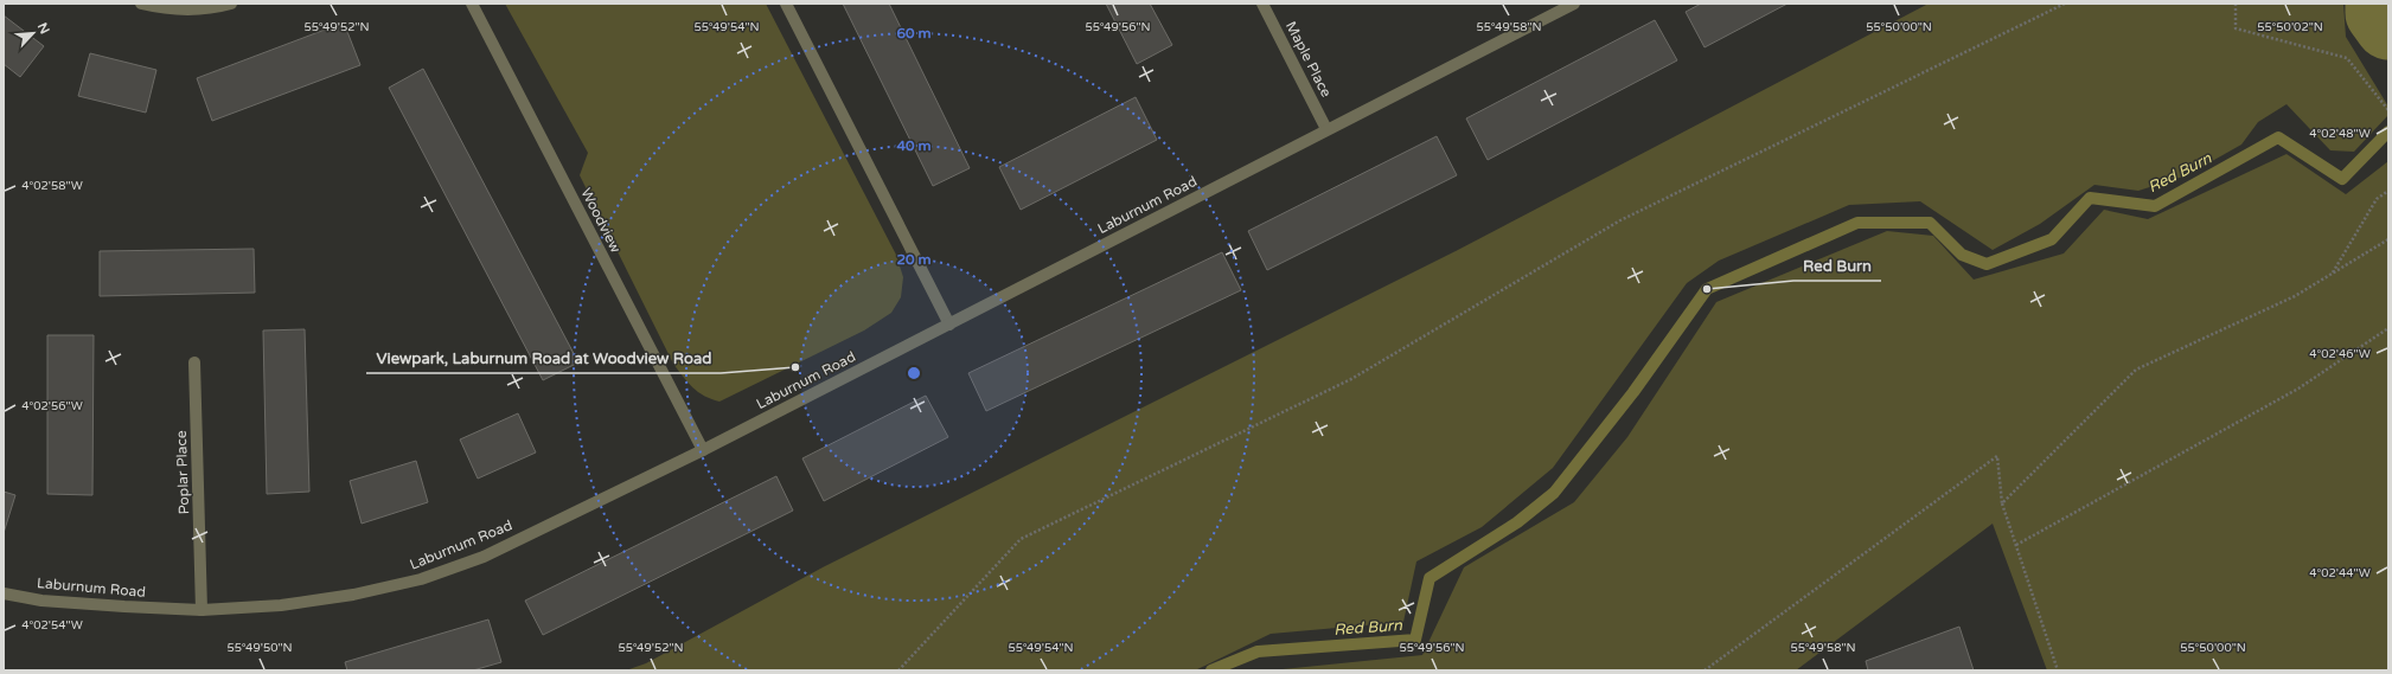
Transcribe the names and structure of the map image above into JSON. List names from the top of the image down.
{
  "streets": {
    "street": [
      "Maple Place",
      "Laburnum Road",
      "Woodview",
      "Poplar Place"
    ]
  },
  "crossings": [
    ["Maple Place", "Laburnum Road"],
    ["Laburnum Road", "Woodview"],
    ["Laburnum Road", "Poplar Place"]
  ],
  "water": ["Red Burn"],
  "places": ["Red Burn", "Viewpark, Laburnum Road at Woodview Road"],
  "north": "top right",
  "coordinates": [
    "55°49'52\"N",
    "55°49'54\"N",
    "55°49'56\"N",
    "55°49'58\"N",
    "55°50'00\"N",
    "55°50'02\"N",
    "4°02'48\"W",
    "4°02'58\"W",
    "4°02'46\"W",
    "4°02'56\"W",
    "4°02'44\"W",
    "4°02'54\"W",
    "55°49'50\"N"
  ],
  "rings": ["60 m", "40 m", "20 m"]
}
